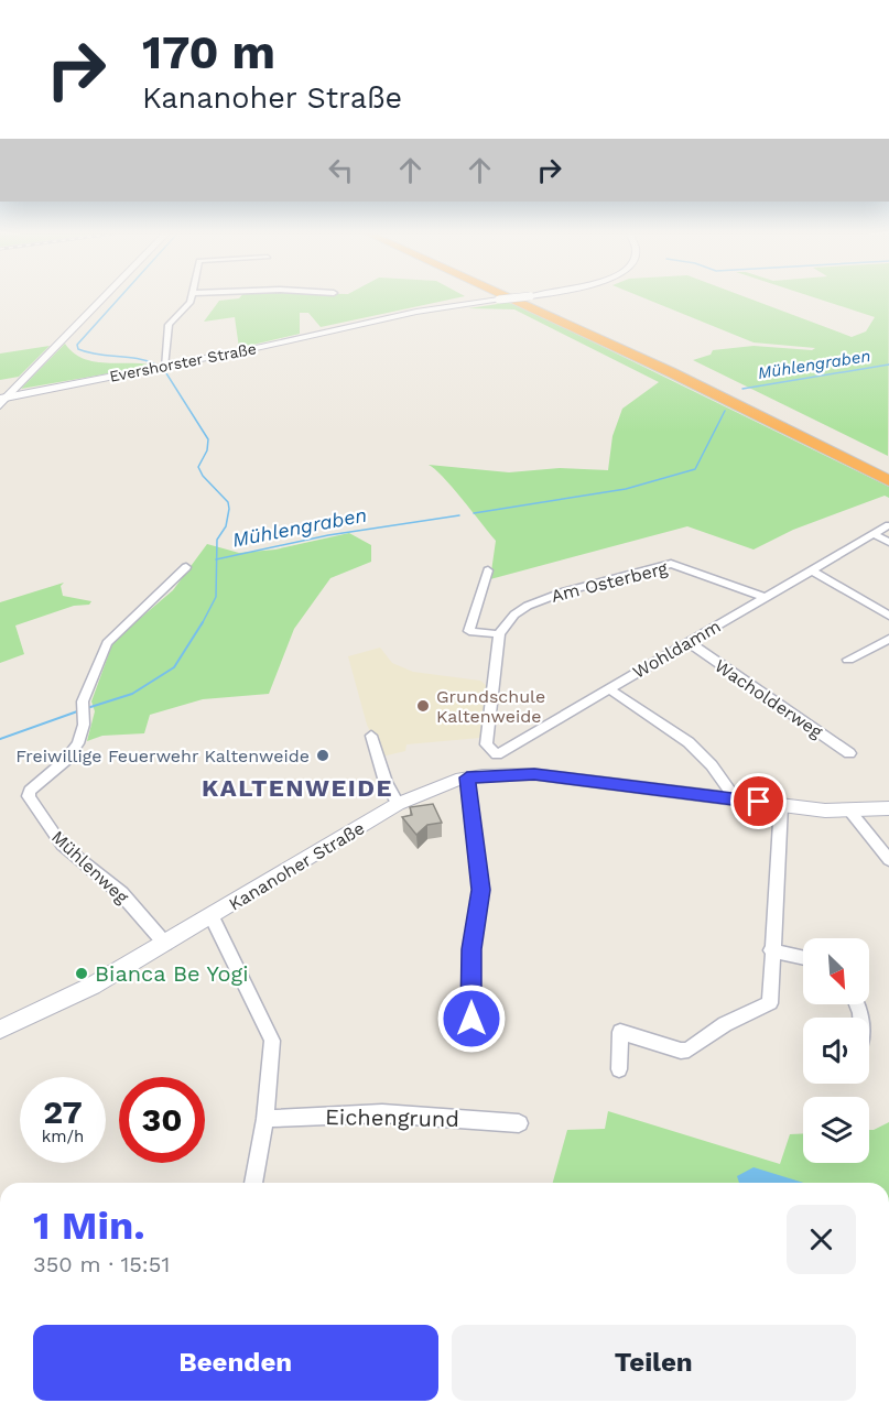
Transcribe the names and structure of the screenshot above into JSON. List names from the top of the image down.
{
  "streets": {
    "street": [
      "Evershorster Straße",
      "Am Osterberg",
      "Wohldamm",
      "Wacholderweg",
      "Kananoher Straße",
      "Mühlenweg",
      "Eichengrund"
    ]
  },
  "crossings": [
    ["Am Osterberg", "Wohldamm"],
    ["Wohldamm", "Wacholderweg"],
    ["Kananoher Straße", "Mühlenweg"]
  ],
  "districts": ["KALTENWEIDE"],
  "water": ["Mühlengraben"],
  "places": ["Grundschule Kaltenweide", "Freiwillige Feuerwehr Kaltenweide", "Bianca Be Yogi"],
  "north": "bottom right",
  "page": {
    "turn": ["170 m", "Kananoher Straße"],
    "speed": "27 km/h",
    "limit": "30",
    "heading": ["1 Min.", "350 m · 15:51"],
    "buttons": ["Beenden", "Teilen"]
  }
}
